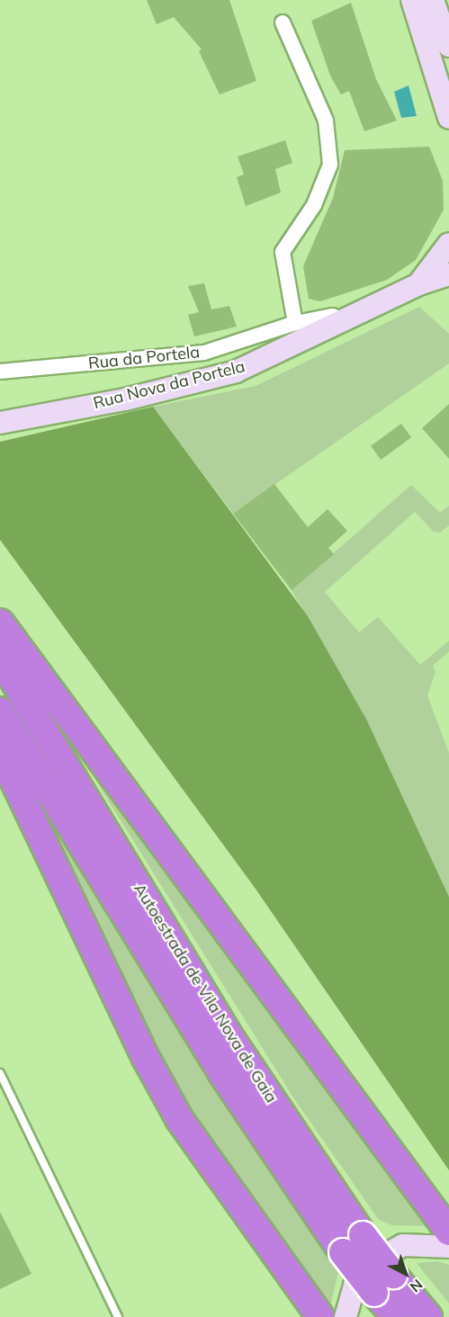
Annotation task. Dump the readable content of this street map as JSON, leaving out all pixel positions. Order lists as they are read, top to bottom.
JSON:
{
  "streets": {
    "highway": ["Autoestrada de Vila Nova de Gaia"],
    "main road": ["Rua Nova da Portela"],
    "street": ["Rua da Portela"]
  },
  "crossings": [
    ["Rua da Portela", "Rua Nova da Portela"]
  ],
  "north": "bottom right"
}
